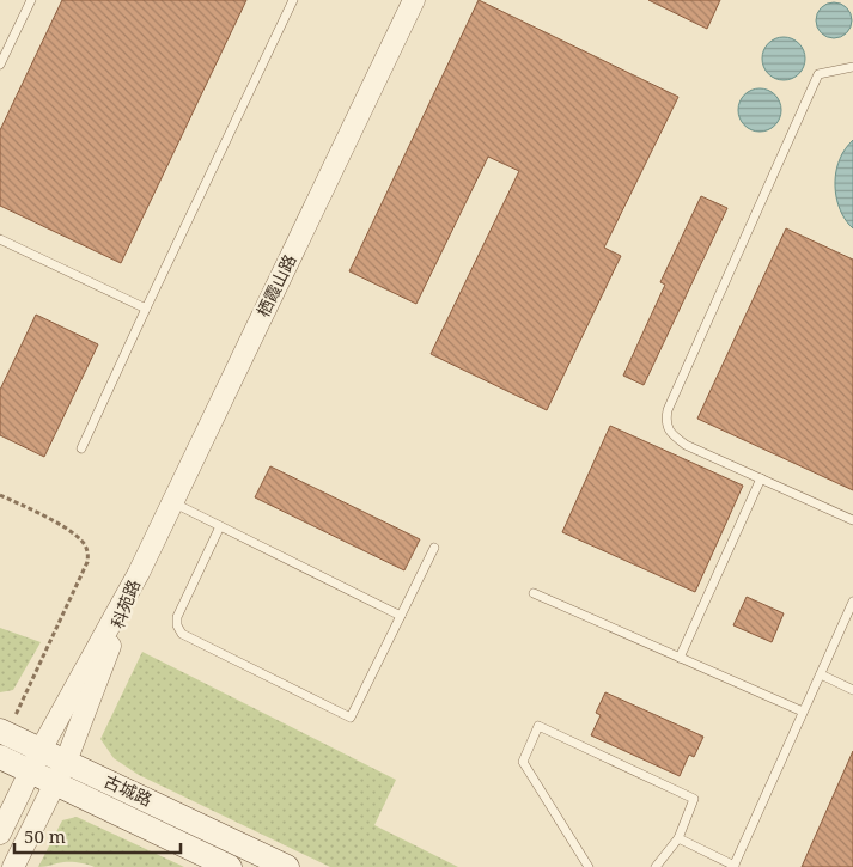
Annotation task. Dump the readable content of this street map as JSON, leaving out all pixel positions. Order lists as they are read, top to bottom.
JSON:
{
  "streets": {
    "main road": ["古城路"],
    "street": ["栖霞山路", "科苑路"]
  },
  "crossings": [
    ["栖霞山路", "科苑路"],
    ["科苑路", "古城路"]
  ],
  "scale_bar": "50 m"
}
